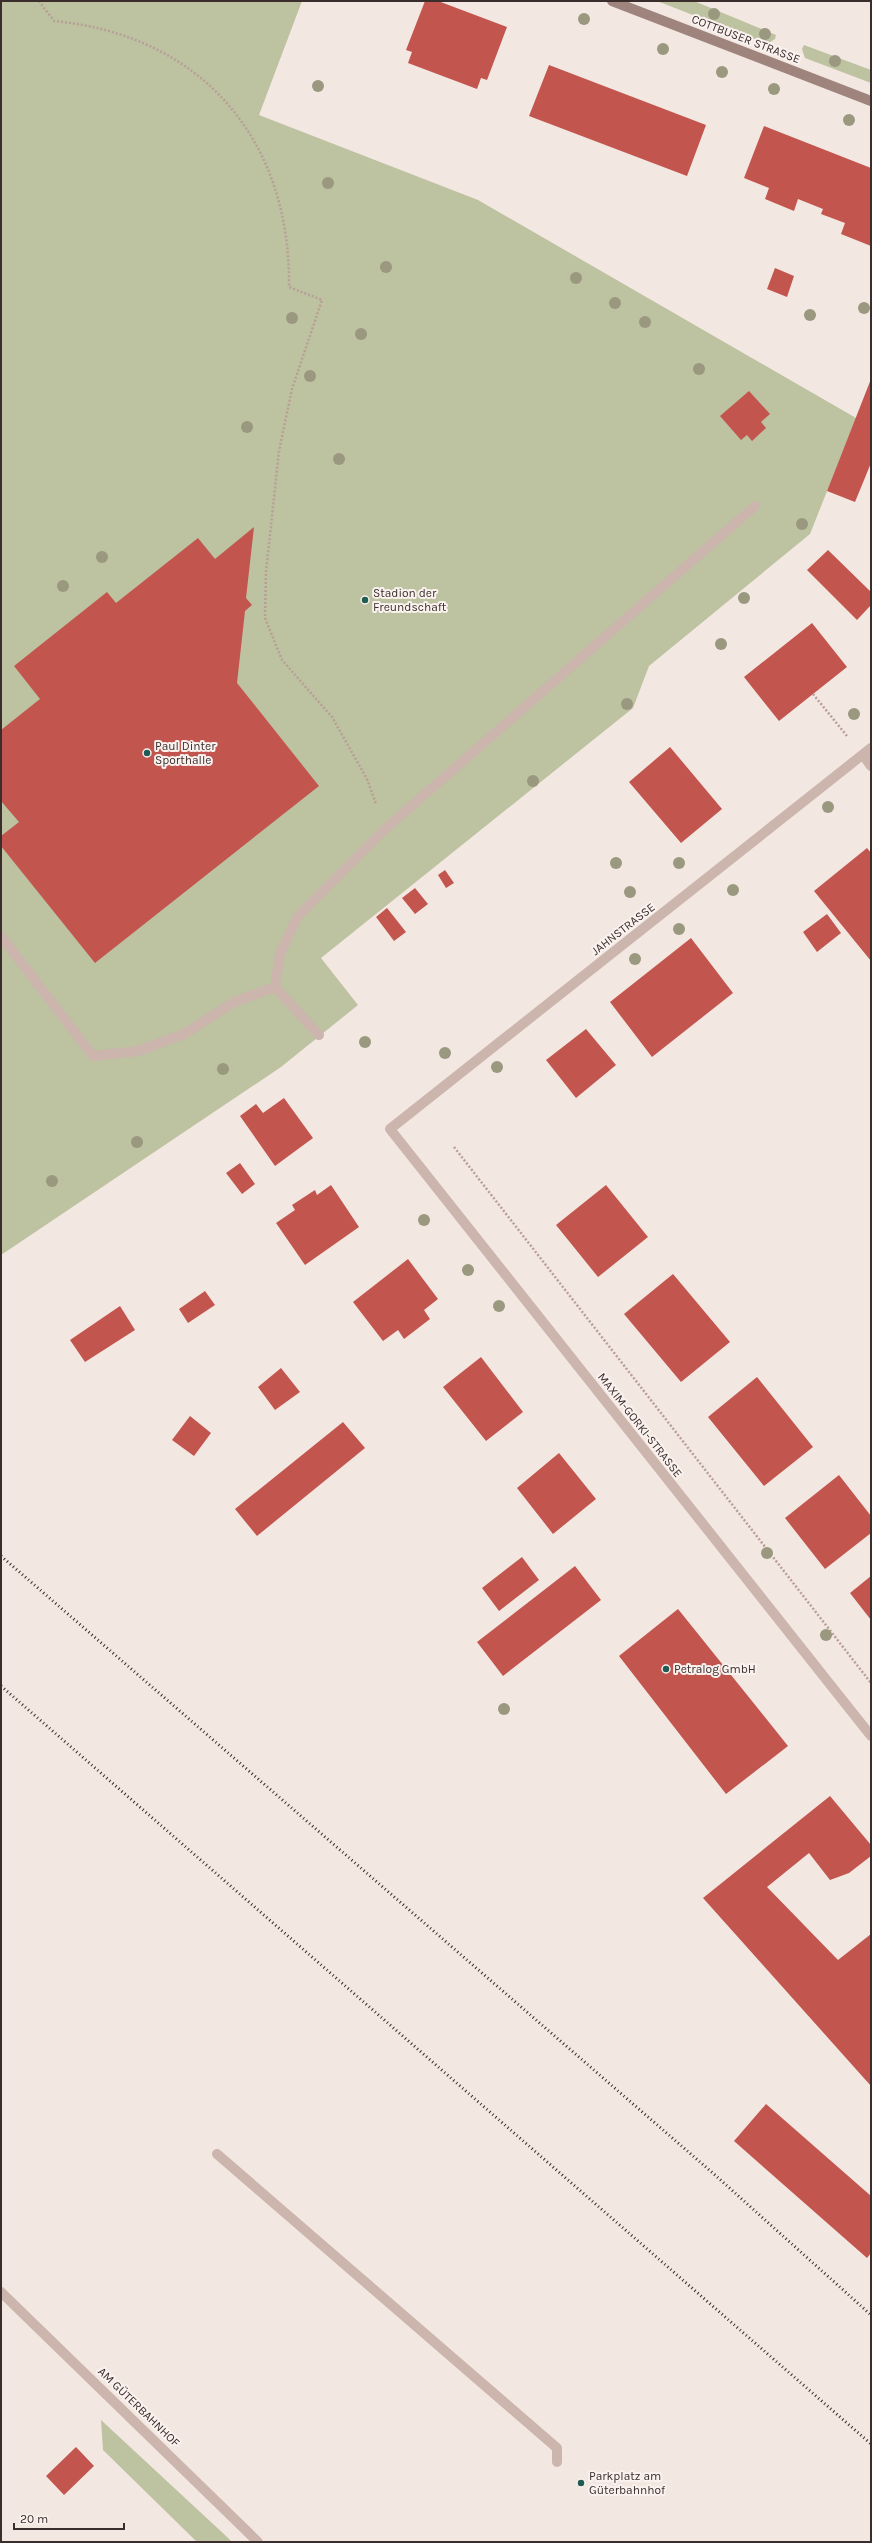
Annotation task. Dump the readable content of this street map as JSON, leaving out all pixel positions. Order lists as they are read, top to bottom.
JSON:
{
  "streets": {
    "street": [
      "COTTBUSER STRASSE",
      "JAHNSTRASSE",
      "MAXIM-GORKI-STRASSE",
      "AM GÜTERBAHNHOF"
    ]
  },
  "crossings": [
    ["JAHNSTRASSE", "MAXIM-GORKI-STRASSE"]
  ],
  "places": [
    "Stadion der Freundschaft",
    "Paul Dinter Sporthalle",
    "Petralog GmbH",
    "Parkplatz am Güterbahnhof"
  ],
  "scale_bar": "20 m"
}
